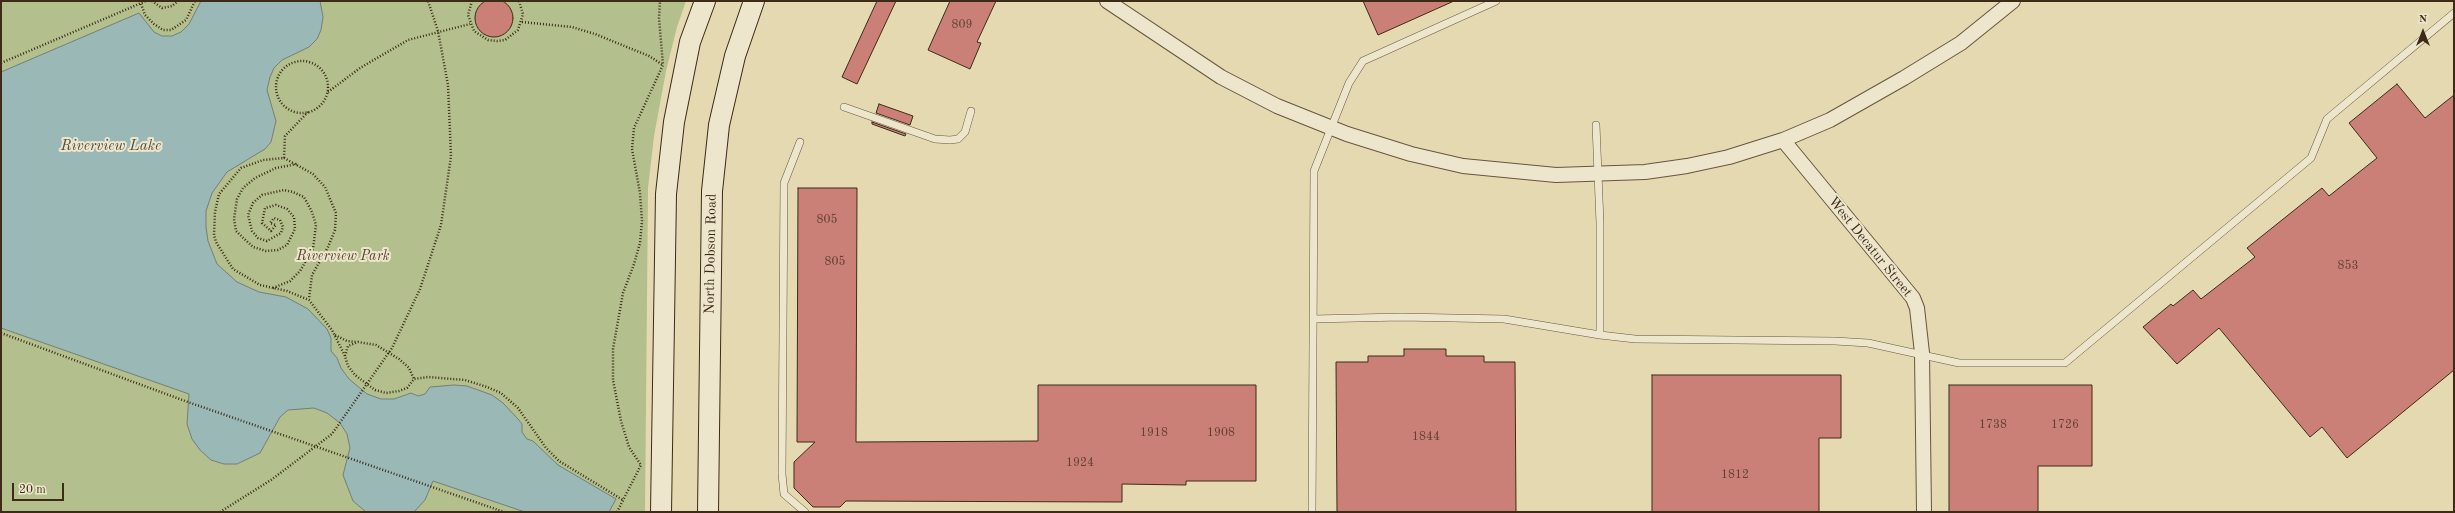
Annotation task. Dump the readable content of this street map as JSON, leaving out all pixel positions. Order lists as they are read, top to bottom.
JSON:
{
  "streets": {
    "main road": ["North Dobson Road"],
    "street": ["West Decatur Street"]
  },
  "water": ["Riverview Lake"],
  "parks": ["Riverview Park"],
  "house_numbers": [
    "809",
    "805",
    "805",
    "853",
    "1738",
    "1726",
    "1918",
    "1908",
    "1844",
    "1924",
    "1812"
  ],
  "scale_bar": "20 m",
  "north": "top"
}
